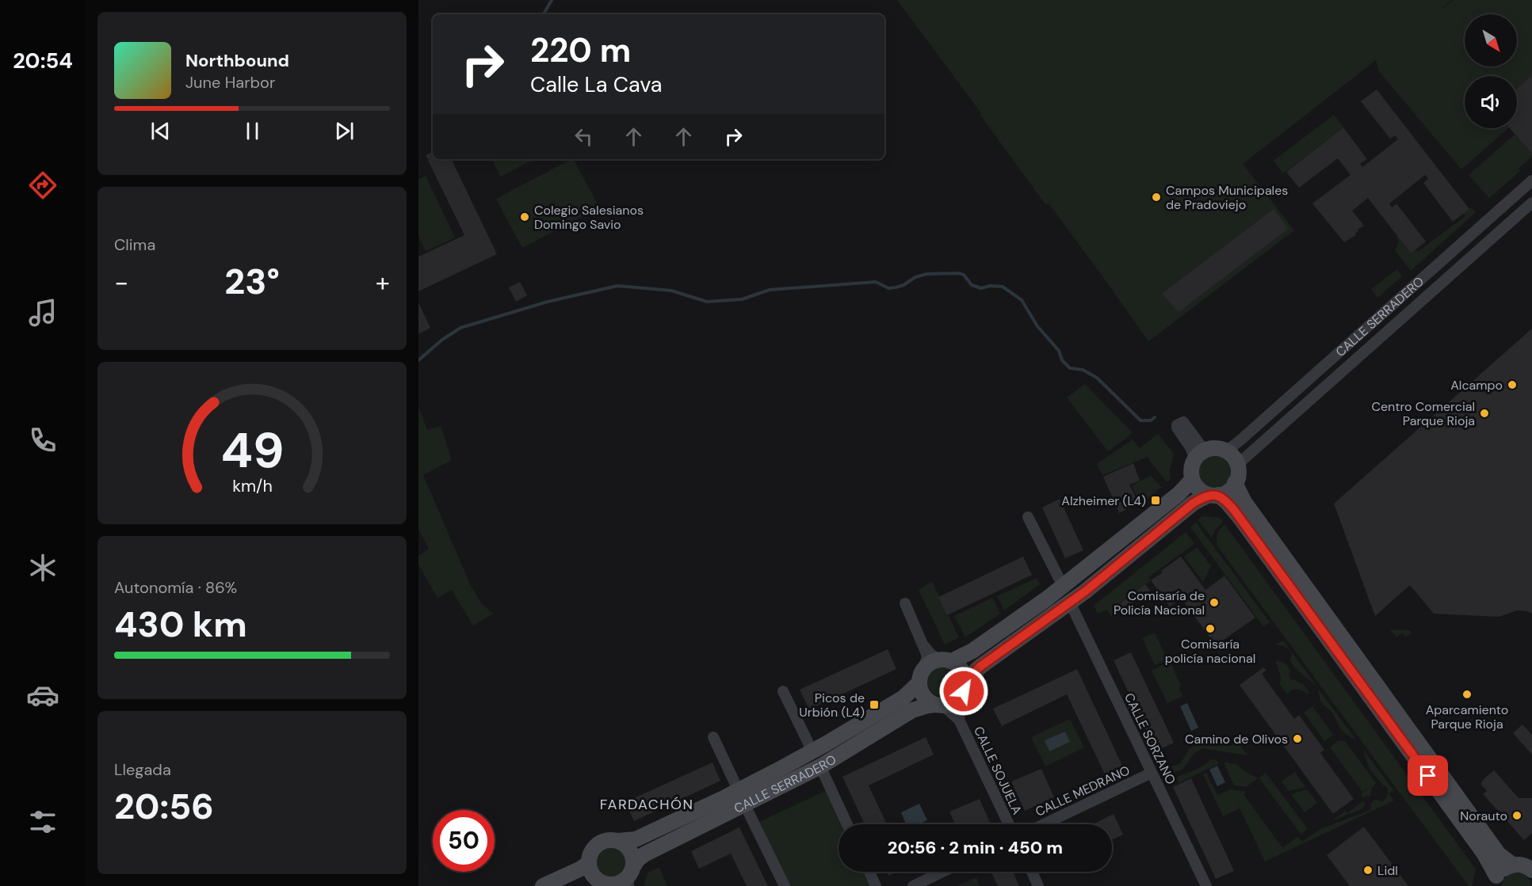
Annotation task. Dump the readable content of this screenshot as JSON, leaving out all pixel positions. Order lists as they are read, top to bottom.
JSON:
{
  "streets": {
    "main road": ["CALLE SERRADERO"],
    "street": ["CALLE SORZANO", "CALLE SOJUELA", "CALLE MEDRANO"]
  },
  "crossings": [
    ["CALLE SERRADERO", "CALLE SOJUELA"],
    ["CALLE SORZANO", "CALLE MEDRANO"]
  ],
  "districts": ["FARDACHÓN"],
  "places": {
    "other": [
      "Campos Municipales de Pradoviejo",
      "Colegio Salesianos Domingo Savio",
      "Alcampo",
      "Centro Comercial Parque Rioja",
      "Comisaría de Policía Nacional",
      "Comisaría policía nacional",
      "Aparcamiento Parque Rioja",
      "Camino de Olivos",
      "Norauto",
      "Lidl"
    ],
    "transit": ["Alzheimer (L4)", "Picos de Urbión (L4)"]
  },
  "north": "bottom right",
  "page": {
    "tabs": "20:54",
    "turn": ["220 m", "Calle La Cava"],
    "song": ["Northbound", "June Harbor"],
    "tile": [
      "Clima",
      ["Autonomía · 86%", "430 km"],
      ["Llegada", "20:56"]
    ],
    "heat": ["−", "23°", "+"],
    "limit": "50",
    "trip": "20:56 · 2 min · 450 m",
    "gauge": ["49", "km/h"]
  }
}
